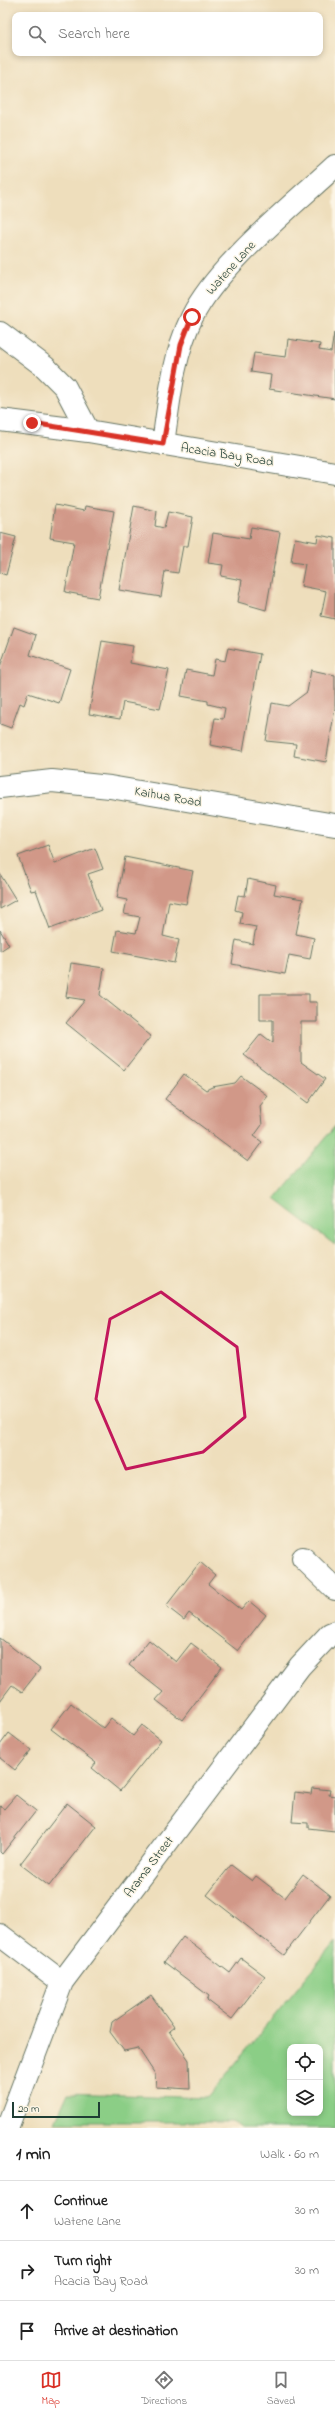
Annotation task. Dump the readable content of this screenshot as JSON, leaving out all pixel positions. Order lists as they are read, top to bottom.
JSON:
{
  "streets": {
    "street": [
      "Watene Lane",
      "Acacia Bay Road",
      "Kaihua Road",
      "Arama Street"
    ]
  },
  "crossings": [
    ["Watene Lane", "Acacia Bay Road"]
  ],
  "scale_bar": "20 m",
  "page": {
    "search": "Search here",
    "scale": "20 m",
    "heading": ["1 min", "Walk · 60 m"],
    "list": [
      ["Continue", "Watene Lane", "30 m"],
      ["Turn right", "Acacia Bay Road", "30 m"],
      "Arrive at destination"
    ],
    "nav": ["Map", "Directions", "Saved"]
  }
}
